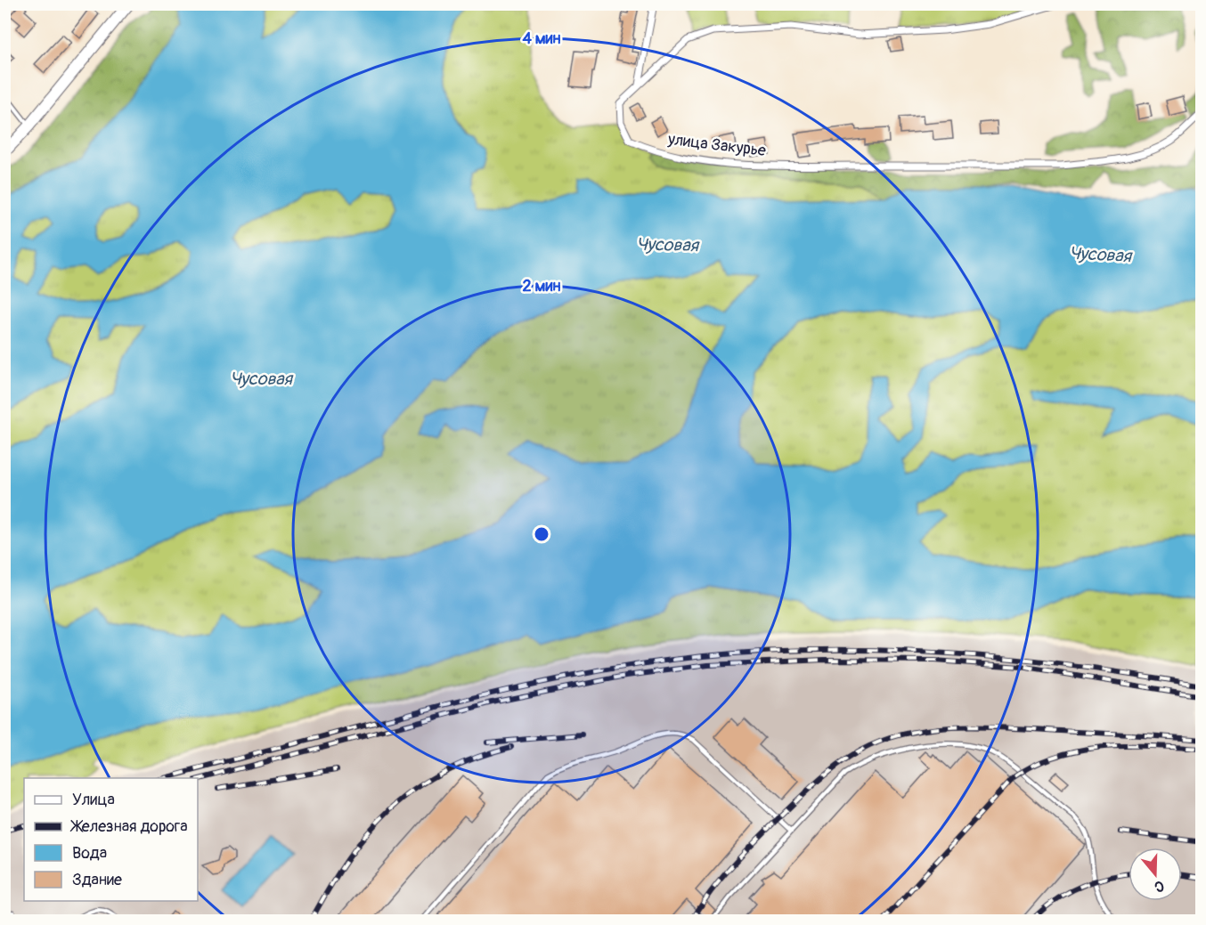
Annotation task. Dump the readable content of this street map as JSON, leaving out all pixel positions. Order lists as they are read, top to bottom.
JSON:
{
  "streets": {
    "street": ["улица Закурье"]
  },
  "water": ["Чусовая"],
  "legend": [
    "Улица",
    "Железная дорога",
    "Вода",
    "Здание"
  ],
  "north": "bottom",
  "rings": ["4 мин", "2 мин"]
}
